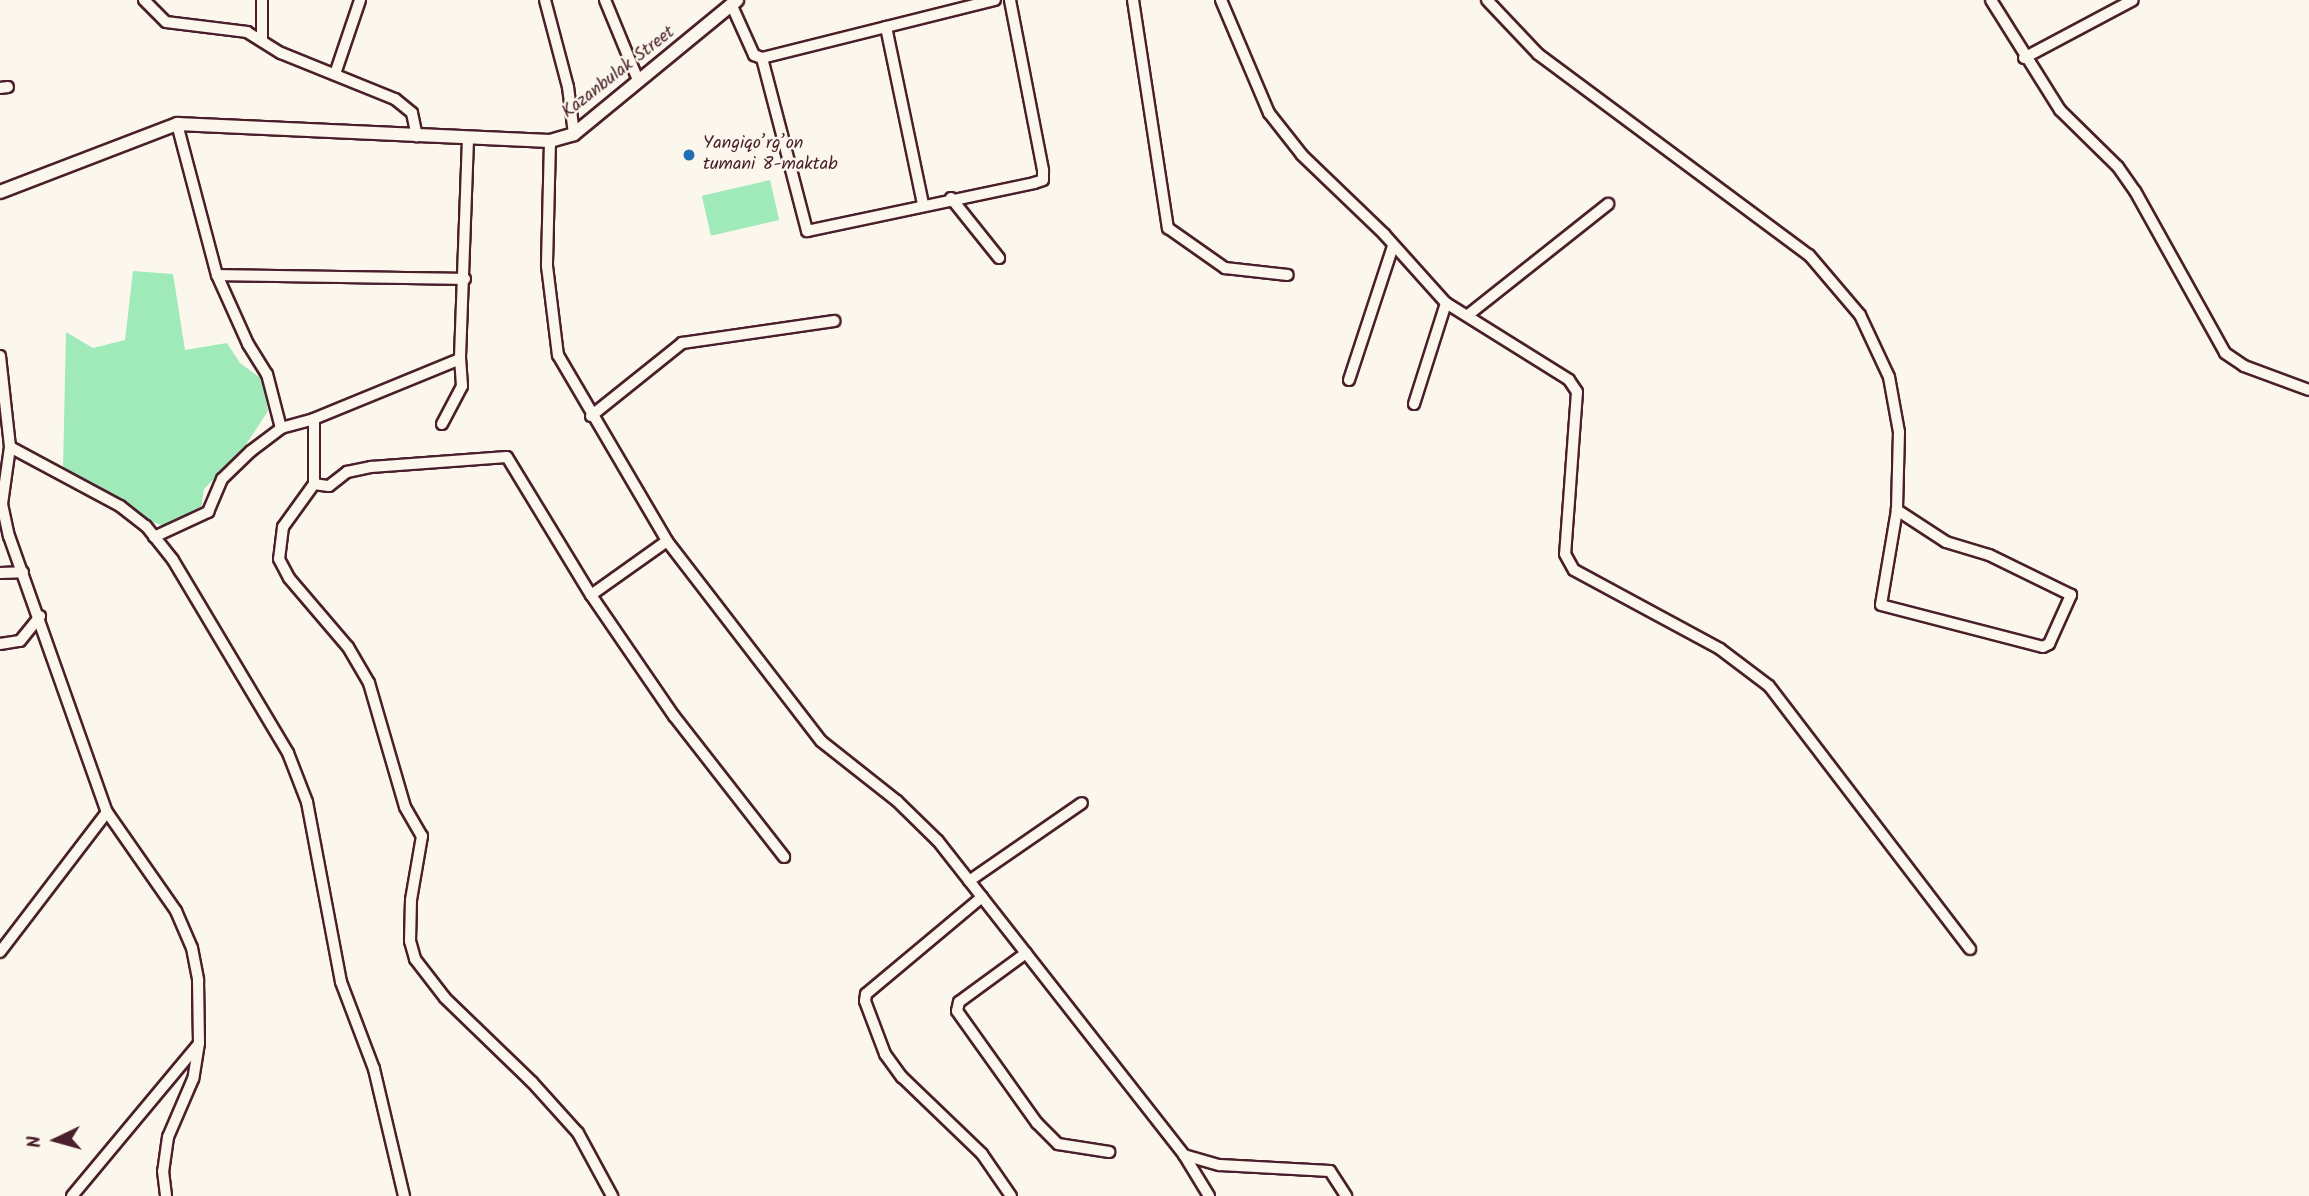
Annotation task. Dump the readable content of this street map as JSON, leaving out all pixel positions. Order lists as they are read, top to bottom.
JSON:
{
  "streets": {
    "main road": ["Kazanbulak Street"]
  },
  "places": ["Yangiqo’rg’on tumani 8-maktab"],
  "north": "left"
}
